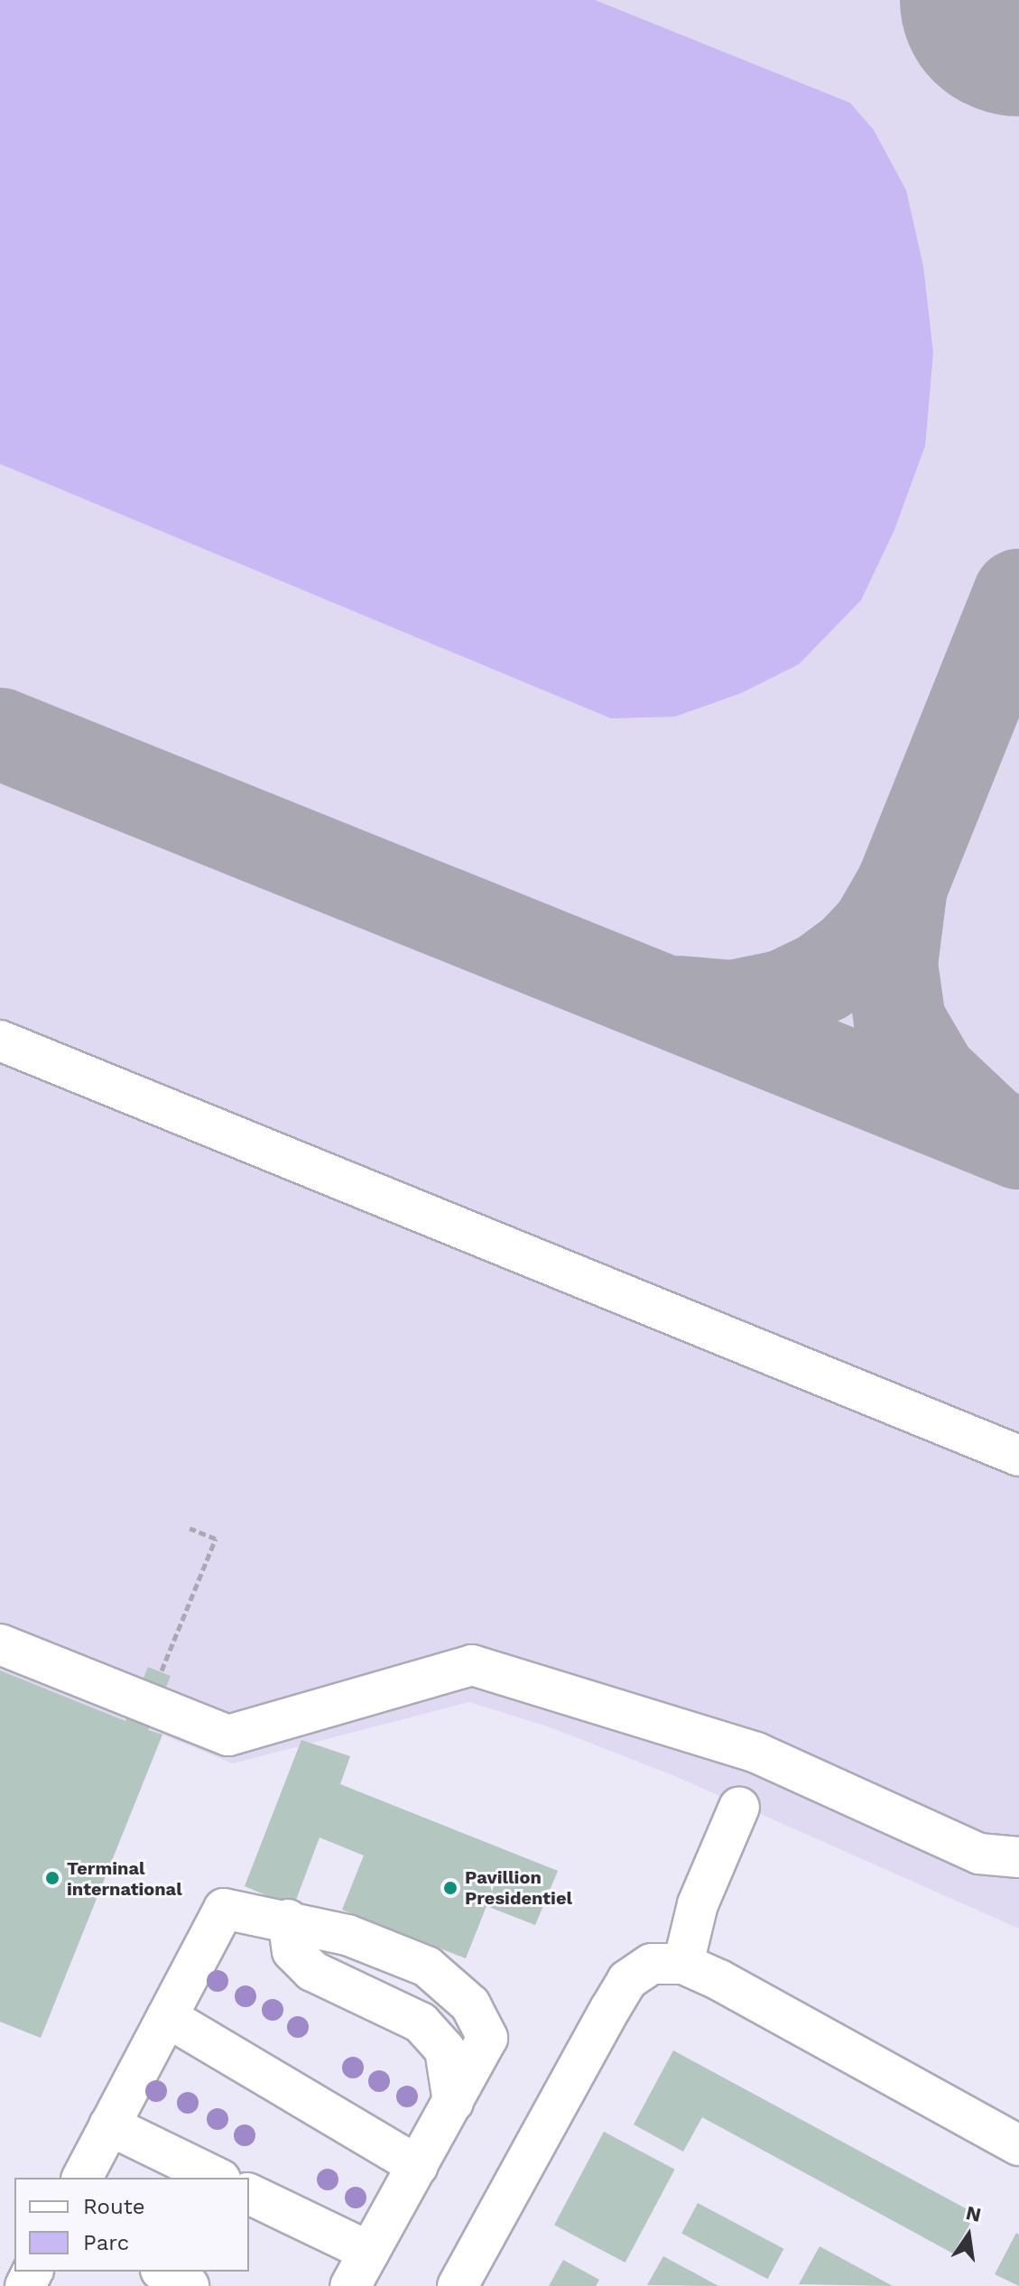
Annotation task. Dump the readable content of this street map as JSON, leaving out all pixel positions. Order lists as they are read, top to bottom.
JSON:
{
  "places": ["Terminal international", "Pavillion Presidentiel"],
  "legend": ["Route", "Parc"],
  "north": "top"
}
